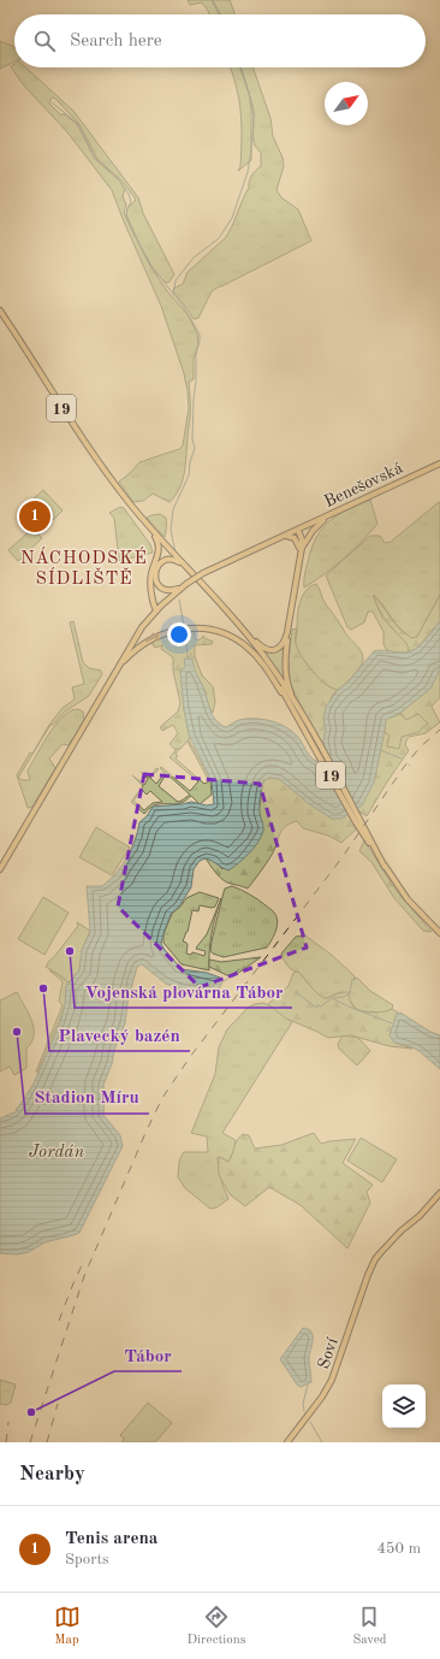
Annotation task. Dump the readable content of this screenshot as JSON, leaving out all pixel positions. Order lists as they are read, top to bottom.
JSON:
{
  "streets": {
    "main road": ["19", "Benešovská", "Soví"]
  },
  "districts": ["NÁCHODSKÉ SÍDLIŠTĚ"],
  "water": ["Jordán"],
  "places": [
    "Vojenská plovárna Tábor",
    "Plavecký bazén",
    "Stadion Míru",
    "Tábor"
  ],
  "north": "top right",
  "page": {
    "search": "Search here",
    "pins": "1",
    "heading": "Nearby",
    "list": [
      {
        "mark": "1",
        "name": "Tenis arena",
        "note": "Sports",
        "value": "450 m"
      }
    ],
    "nav": ["Map", "Directions", "Saved"]
  }
}
